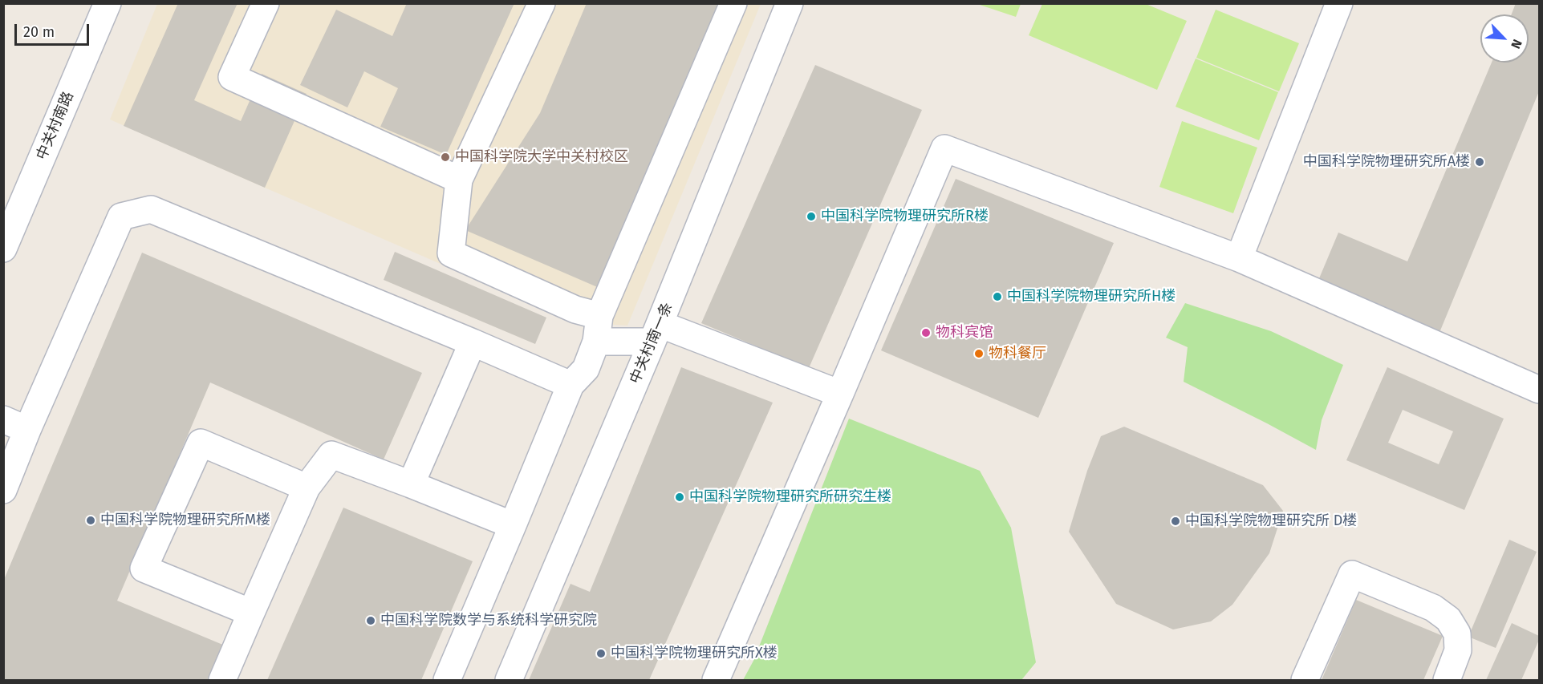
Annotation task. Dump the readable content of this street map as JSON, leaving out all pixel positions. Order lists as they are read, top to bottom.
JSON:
{
  "streets": {
    "street": ["中关村南路", "中关村南一条"]
  },
  "places": [
    "中国科学院大学中关村校区",
    "中国科学院物理研究所A楼",
    "中国科学院物理研究所R楼",
    "中国科学院物理研究所H楼",
    "物科宾馆",
    "物科餐厅",
    "中国科学院物理研究所研究生楼",
    "中国科学院物理研究所M楼",
    "中国科学院物理研究所 D楼",
    "中国科学院数学与系统科学研究院",
    "中国科学院物理研究所X楼"
  ],
  "scale_bar": "20 m",
  "north": "bottom right"
}
